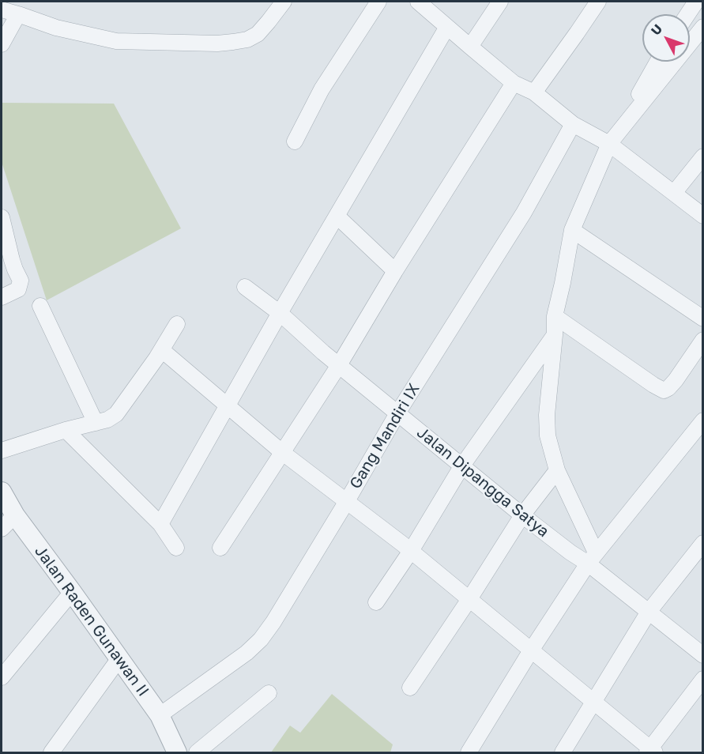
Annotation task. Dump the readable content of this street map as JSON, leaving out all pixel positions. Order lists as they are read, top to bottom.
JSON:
{
  "streets": {
    "street": ["Gang Mandiri IX", "Jalan Dipangga Satya", "Jalan Raden Gunawan II"]
  },
  "crossings": [
    ["Gang Mandiri IX", "Jalan Dipangga Satya"],
    ["Gang Mandiri IX", "Jalan Raden Gunawan II"]
  ],
  "north": "top left"
}
